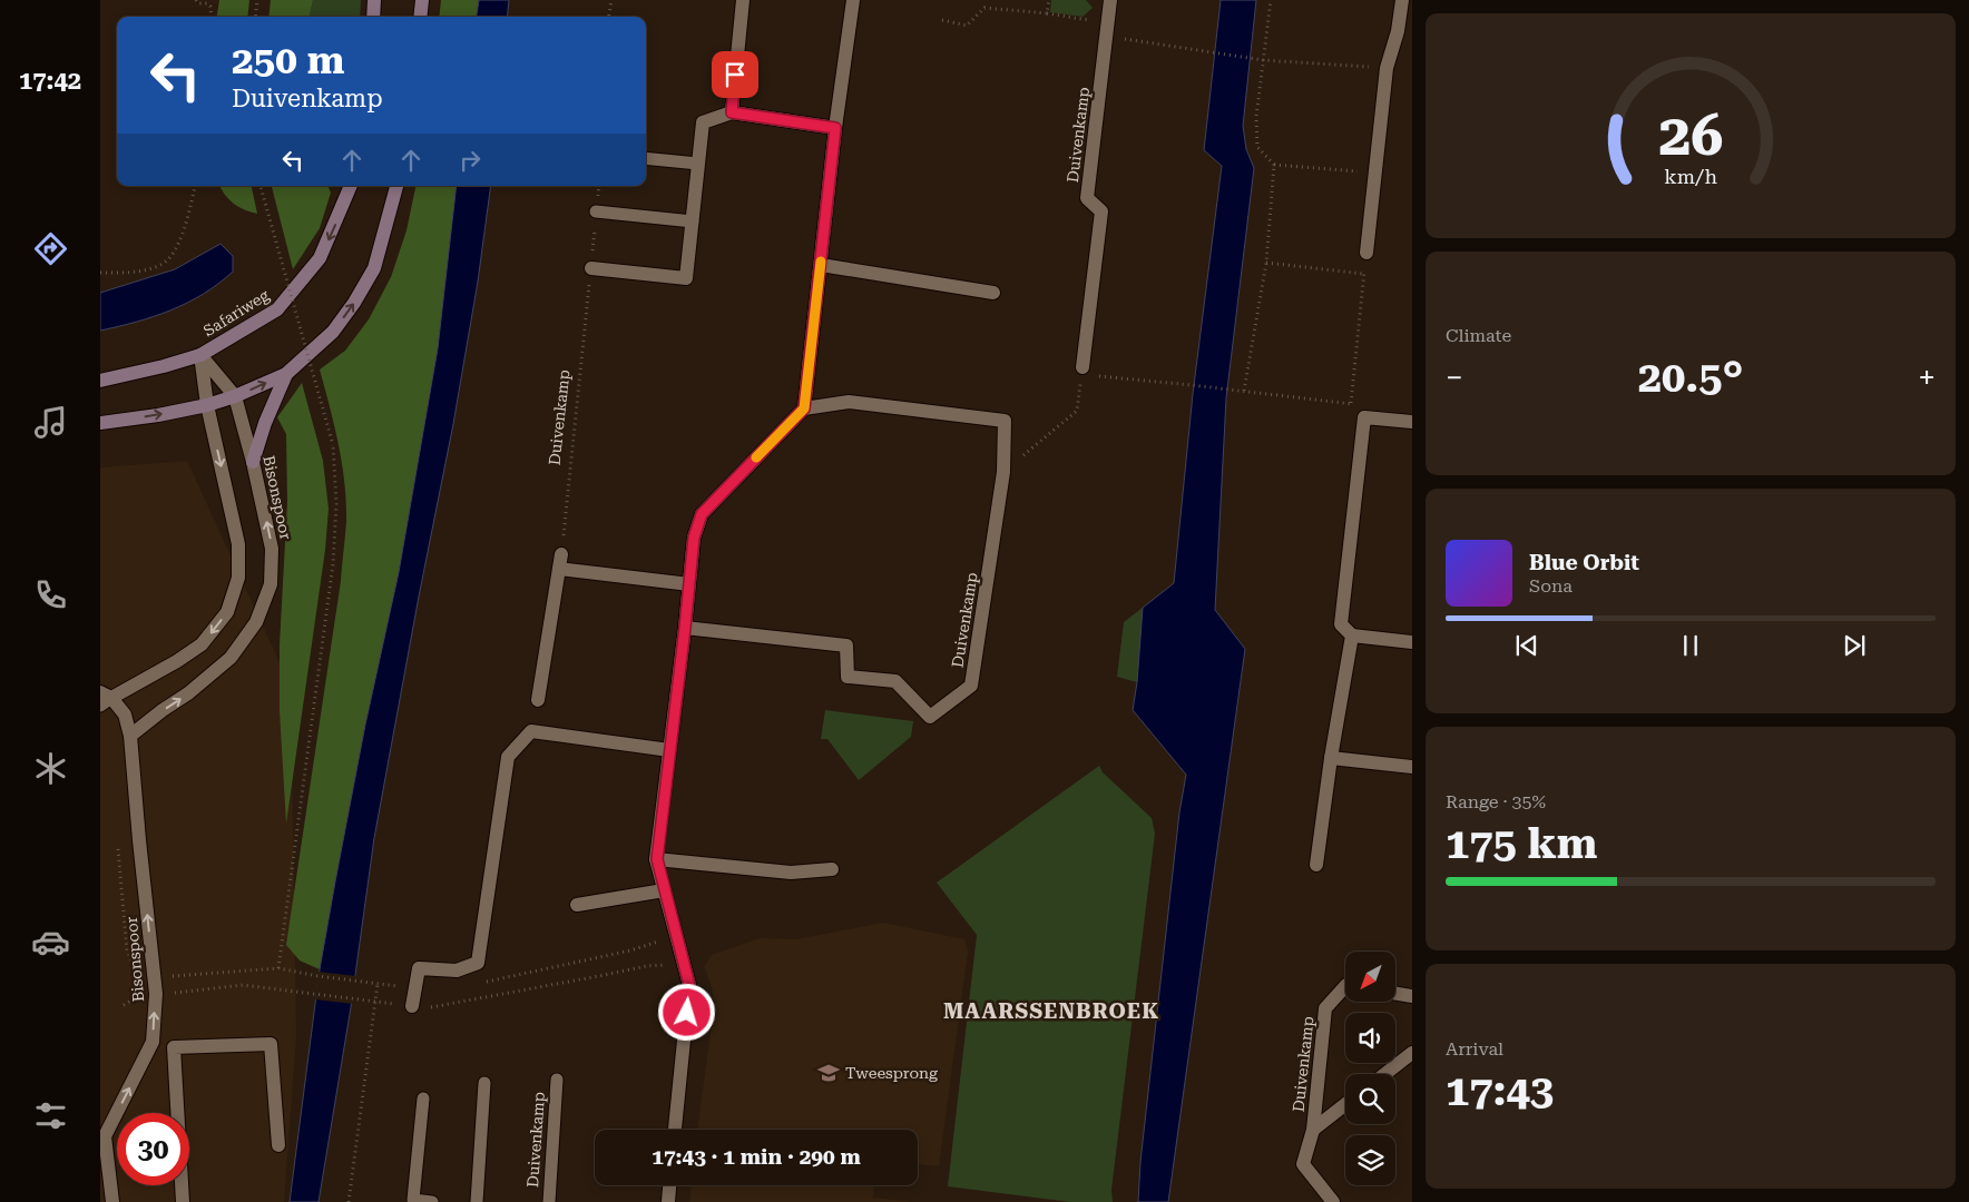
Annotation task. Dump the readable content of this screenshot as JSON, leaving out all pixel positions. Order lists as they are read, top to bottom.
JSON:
{
  "streets": {
    "street": ["Duivenkamp", "Safariweg", "Bisonspoor"]
  },
  "crossings": [
    ["Safariweg", "Bisonspoor"]
  ],
  "districts": ["MAARSSENBROEK"],
  "places": {
    "school or university": ["Tweesprong"]
  },
  "north": "bottom left",
  "page": {
    "tabs": "17:42",
    "turn": ["250 m", "Duivenkamp"],
    "tile": [
      "Climate",
      ["Range · 35%", "175 km"],
      ["Arrival", "17:43"]
    ],
    "heat": ["−", "20.5°", "+"],
    "song": ["Blue Orbit", "Sona"],
    "limit": "30",
    "trip": "17:43 · 1 min · 290 m",
    "gauge": ["26", "km/h"]
  }
}
